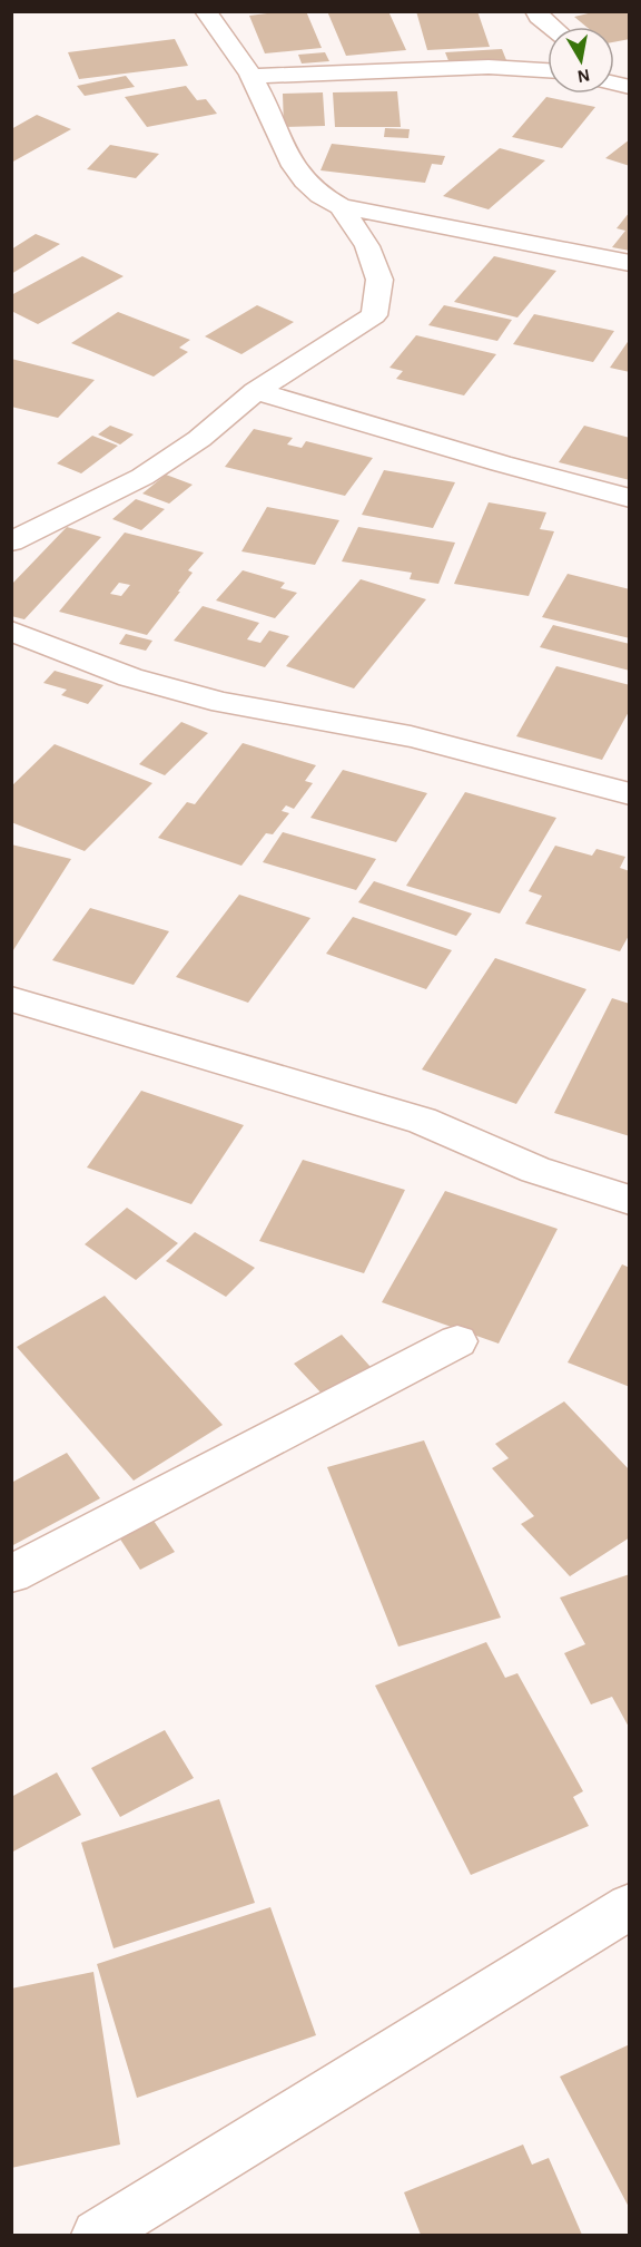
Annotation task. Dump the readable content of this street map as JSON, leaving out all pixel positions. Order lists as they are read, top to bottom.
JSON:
{
  "north": "bottom"
}
